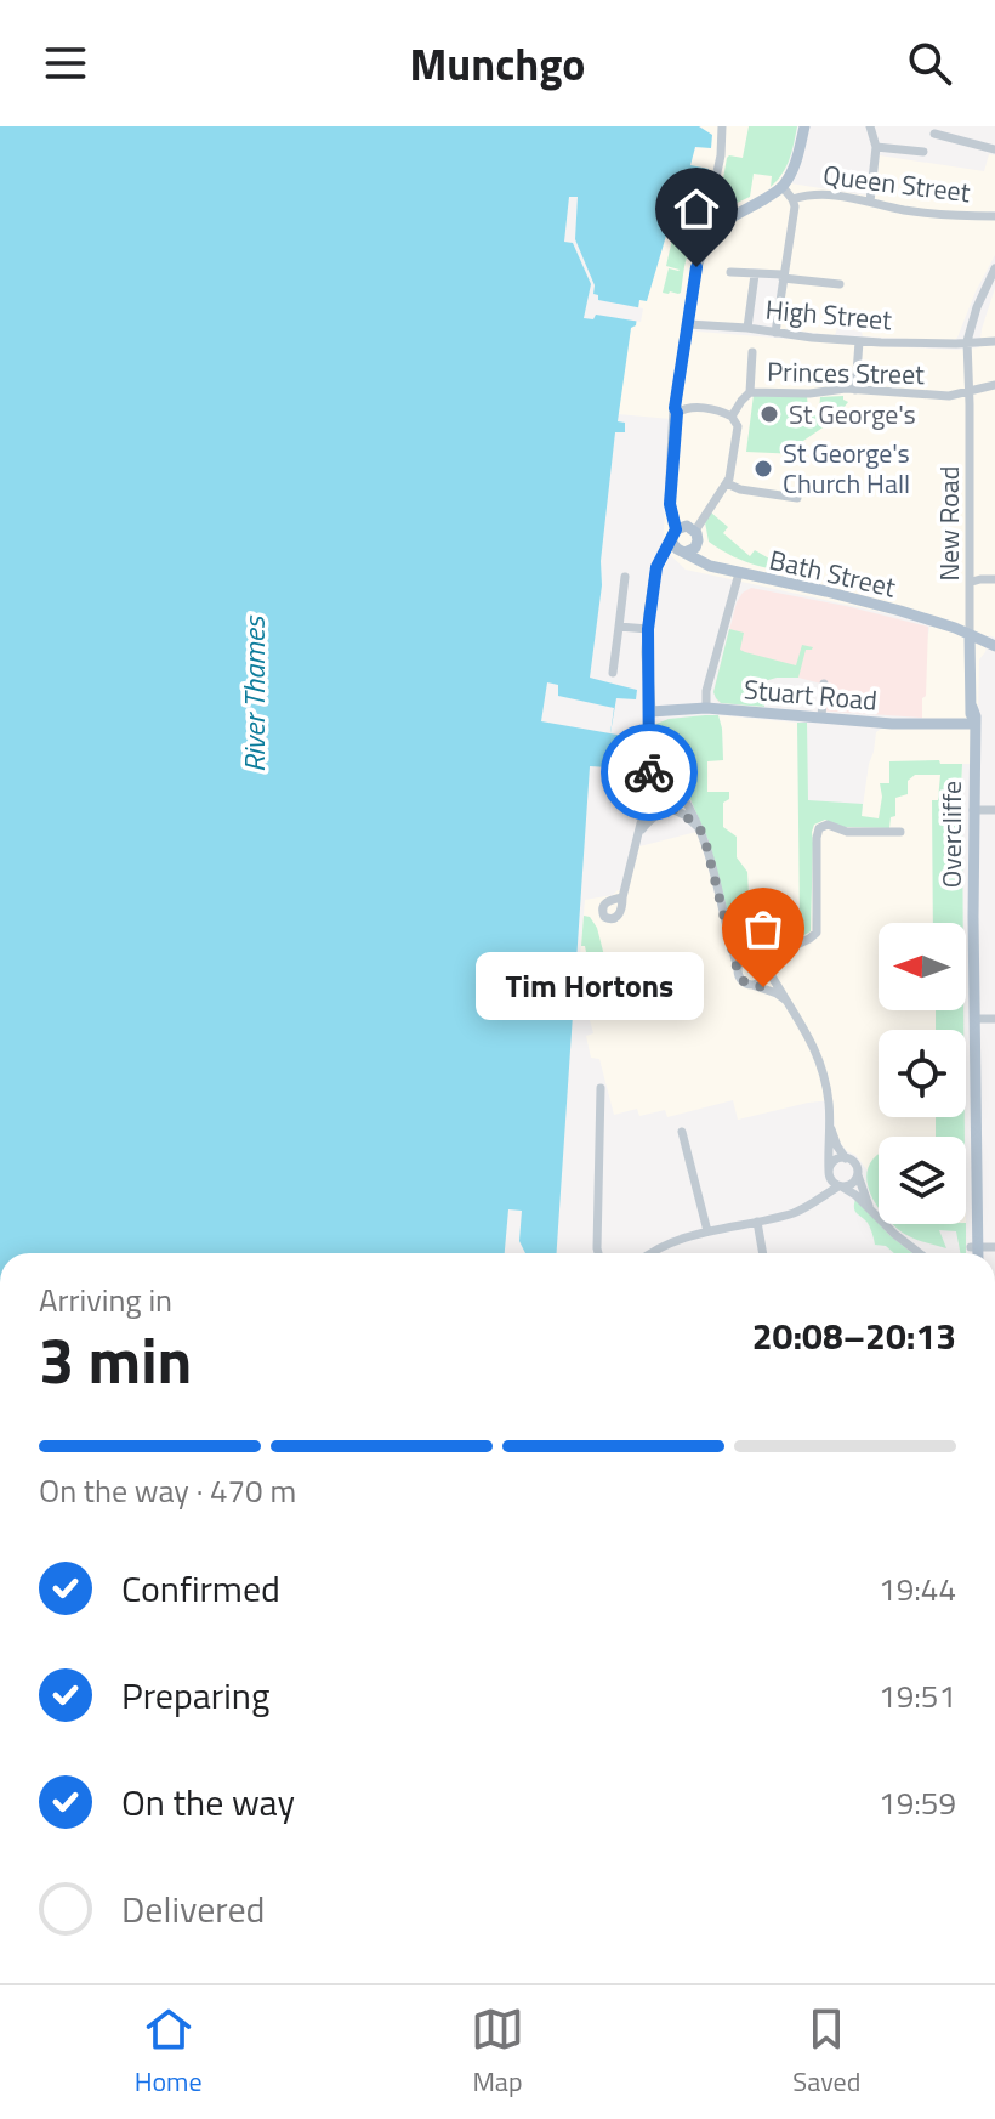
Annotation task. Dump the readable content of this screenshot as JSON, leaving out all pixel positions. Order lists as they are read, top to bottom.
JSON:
{
  "streets": {
    "main road": [
      "New Road",
      "Bath Street",
      "Stuart Road",
      "Overcliffe"
    ],
    "street": ["Queen Street", "High Street", "Princes Street"]
  },
  "crossings": [
    ["High Street", "New Road"],
    ["Princes Street", "New Road"],
    ["New Road", "Bath Street"],
    ["New Road", "Stuart Road"],
    ["New Road", "Overcliffe"],
    ["Stuart Road", "Overcliffe"]
  ],
  "water": ["River Thames"],
  "places": ["St George's", "St George's Church Hall", "Tim Hortons"],
  "north": "left",
  "page": {
    "header": "Munchgo",
    "bubble": "Tim Hortons",
    "heading": ["3 min", "Arriving in", "20:08–20:13"],
    "bar": "On the way · 470 m",
    "list": [
      ["Confirmed", "19:44"],
      ["Preparing", "19:51"],
      ["On the way", "19:59"],
      "Delivered"
    ],
    "tabs": ["Home", "Map", "Saved"]
  }
}
